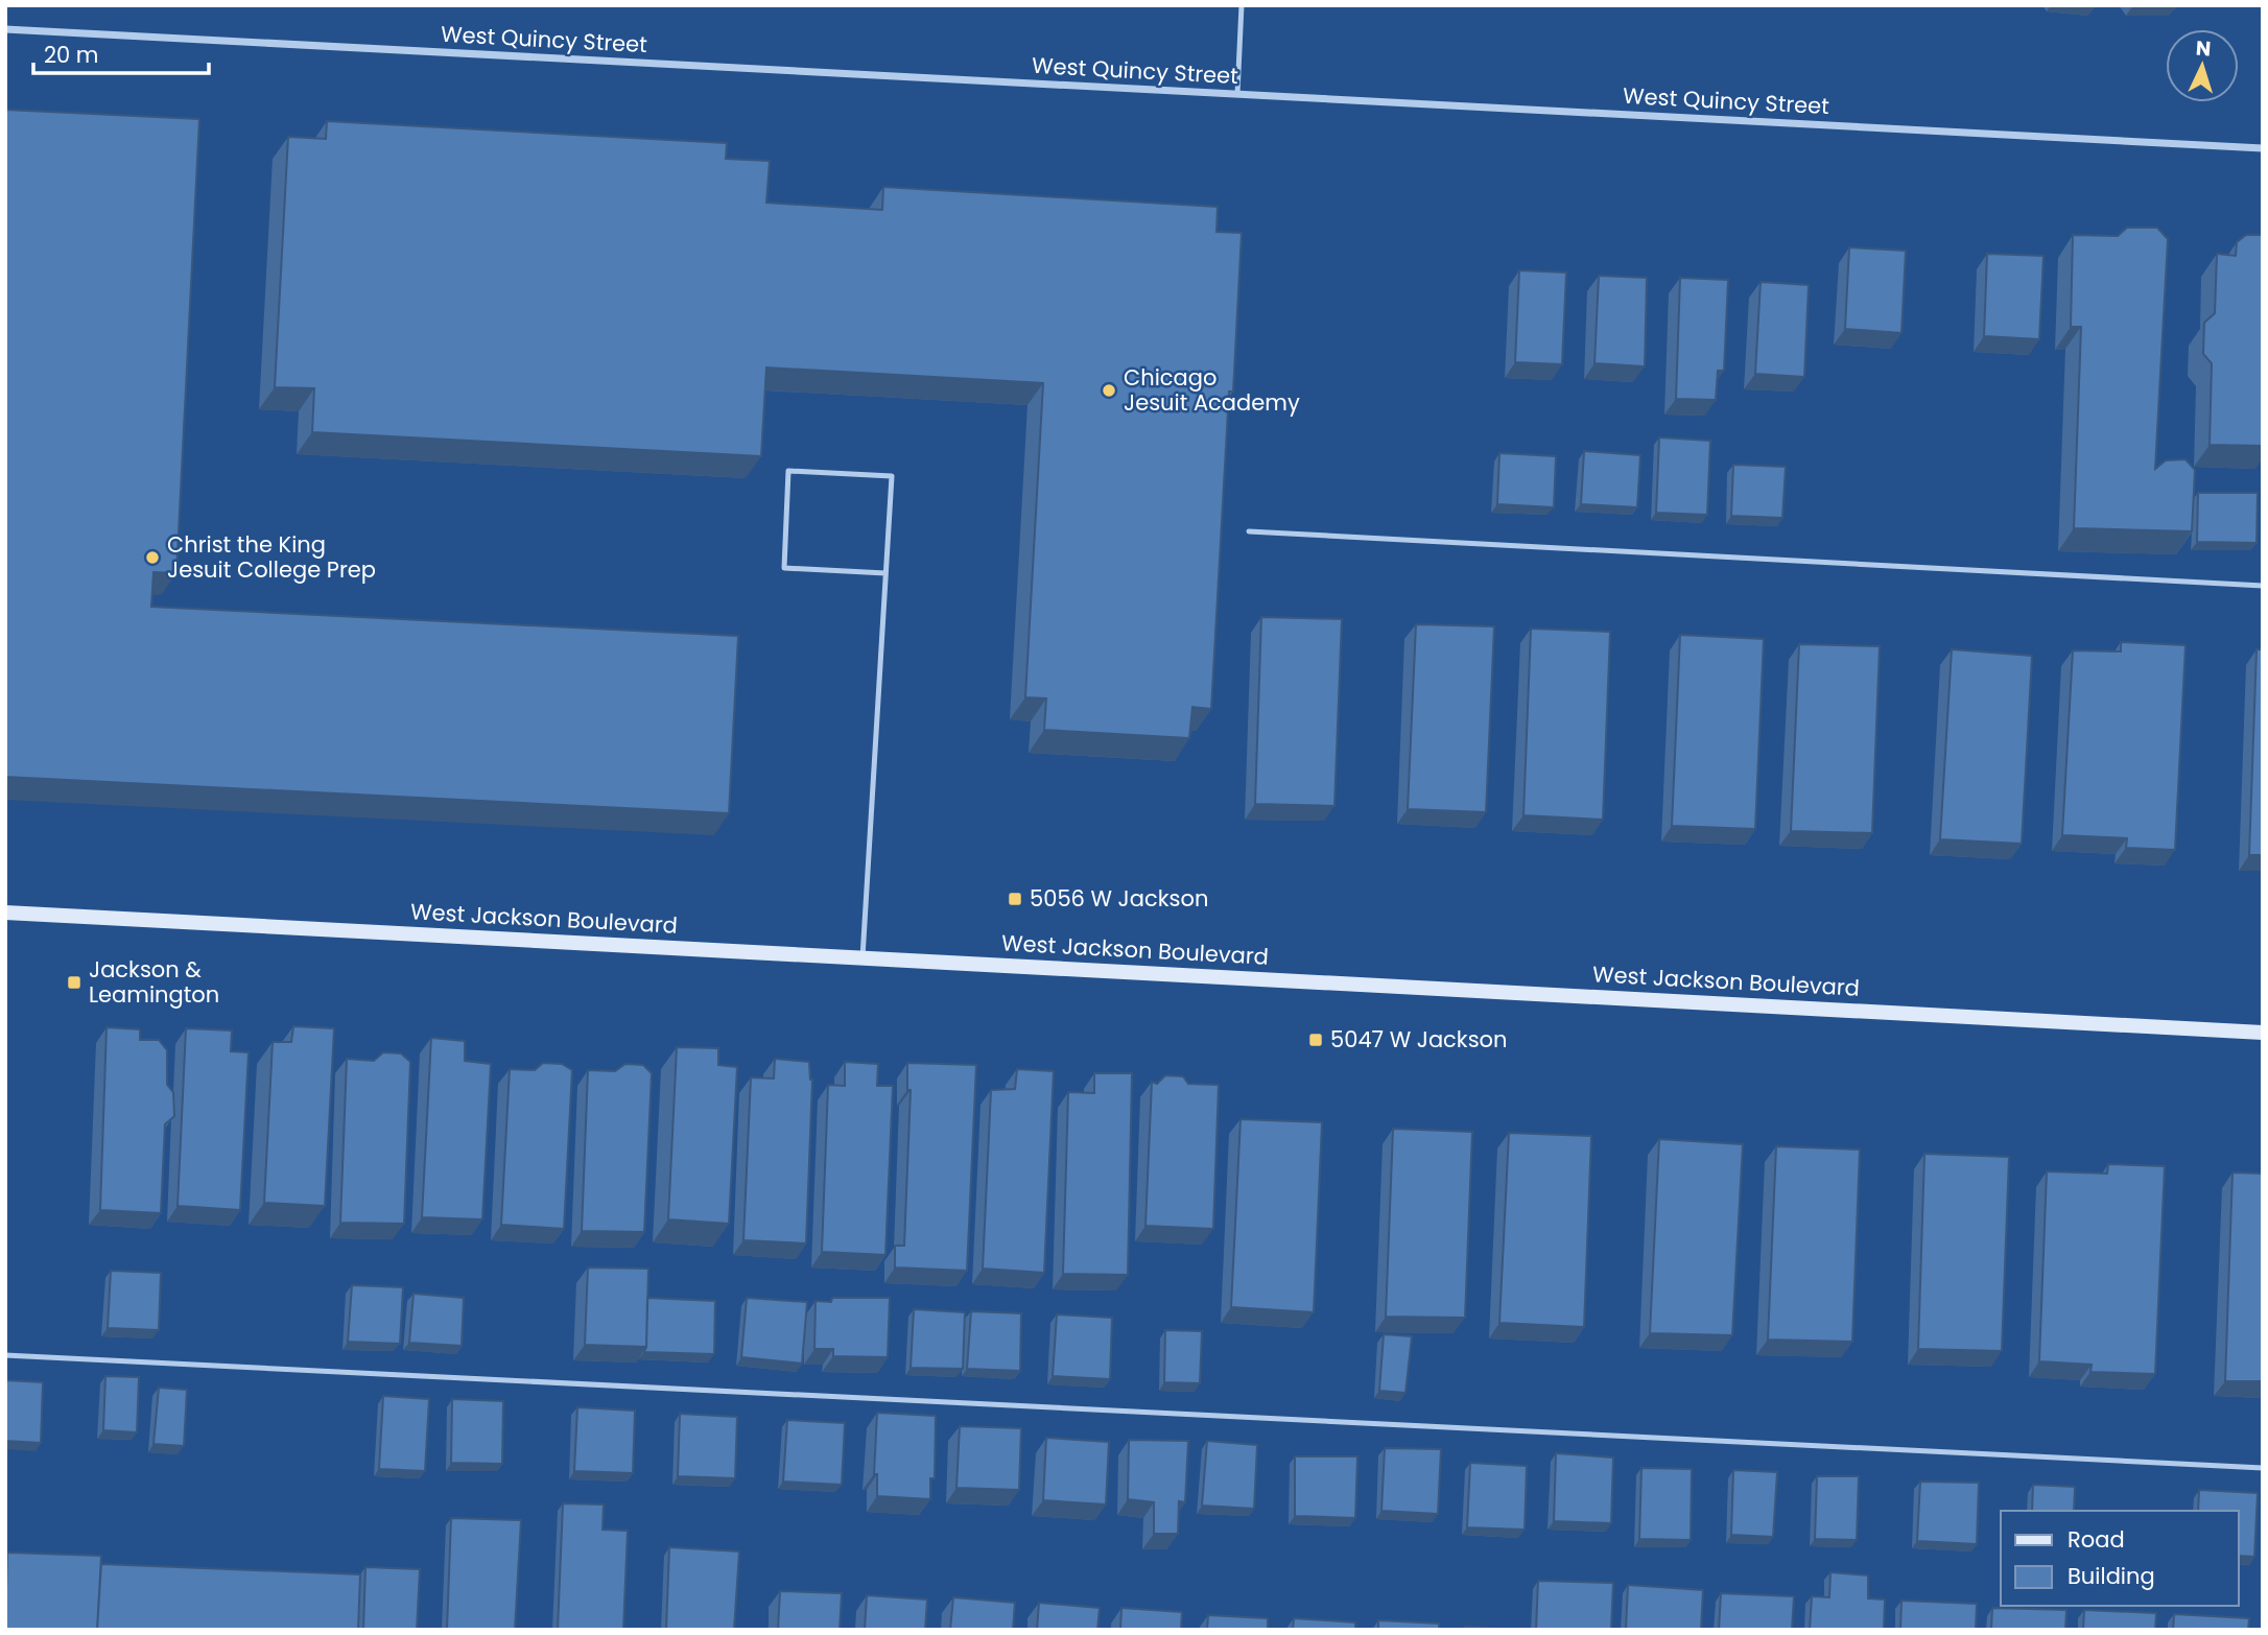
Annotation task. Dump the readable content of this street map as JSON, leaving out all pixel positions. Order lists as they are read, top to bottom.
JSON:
{
  "streets": {
    "street": ["West Quincy Street", "West Jackson Boulevard"]
  },
  "places": {
    "other": ["Chicago Jesuit Academy", "Christ the King Jesuit College Prep"],
    "transit": ["5056 W Jackson", "Jackson & Leamington", "5047 W Jackson"]
  },
  "legend": ["Road", "Building"],
  "scale_bar": "20 m",
  "north": "top"
}
